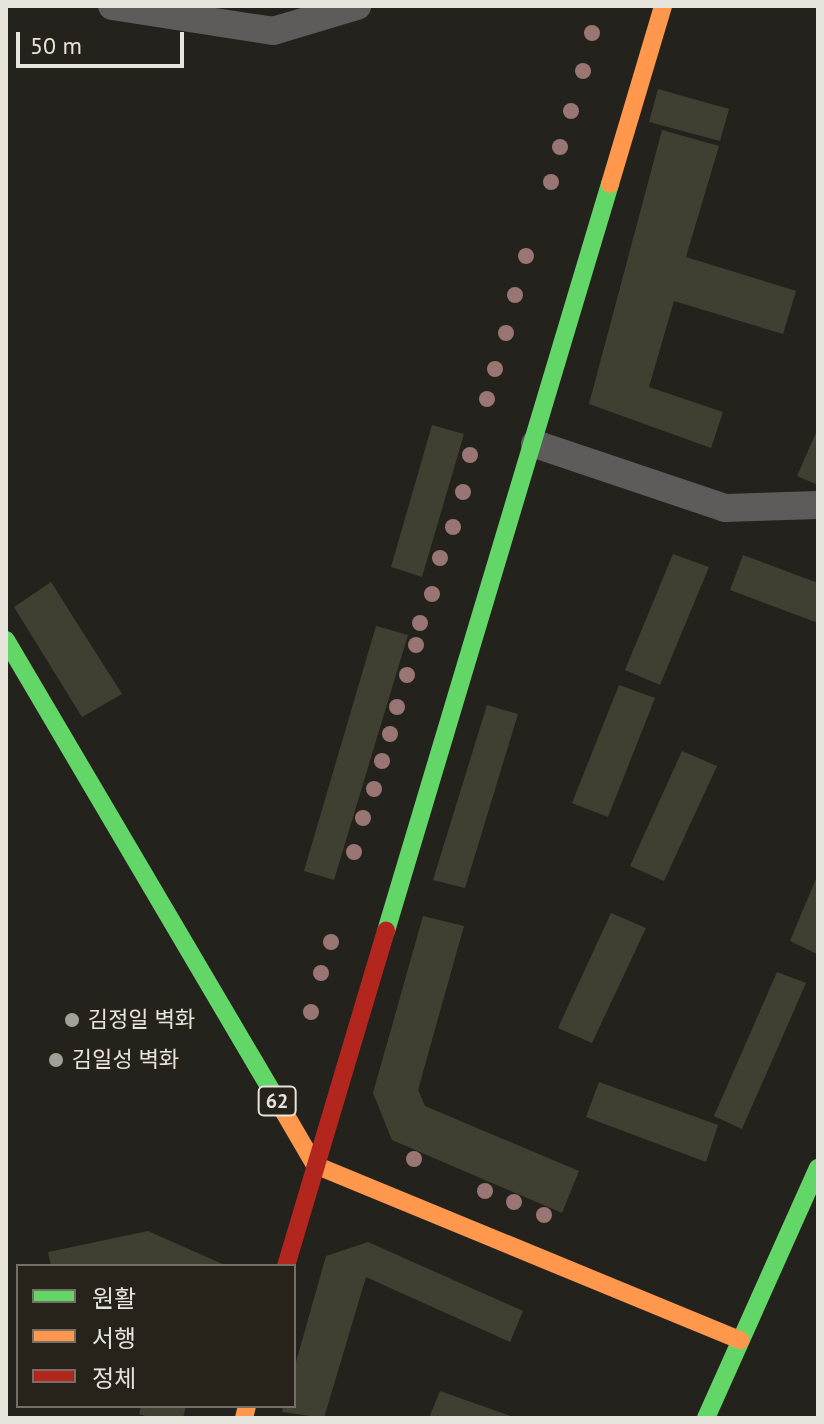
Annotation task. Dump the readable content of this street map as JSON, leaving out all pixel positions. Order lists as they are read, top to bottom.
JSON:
{
  "streets": {
    "main road": ["62"]
  },
  "places": ["김정일 벽화", "김일성 벽화"],
  "legend": ["원활", "서행", "정체"],
  "scale_bar": "50 m"
}
